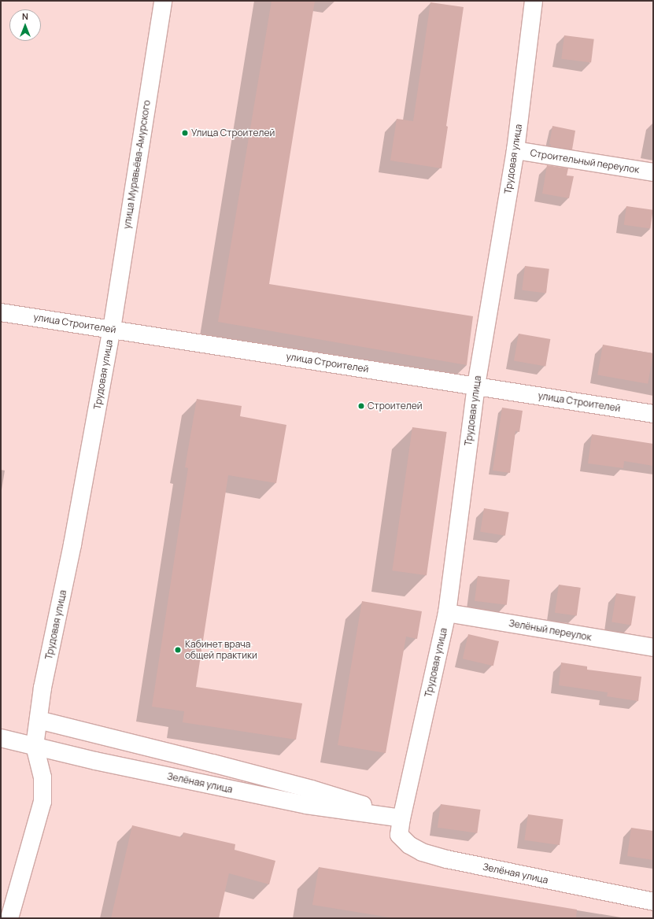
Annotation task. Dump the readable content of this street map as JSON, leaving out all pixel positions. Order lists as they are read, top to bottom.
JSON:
{
  "streets": {
    "street": [
      "Трудовая улица",
      "Строительный переулок",
      "улица Муравьёва-Амурского",
      "улица Строителей",
      "Зелёный переулок",
      "Зелёная улица"
    ]
  },
  "crossings": [
    ["Трудовая улица", "Строительный переулок"],
    ["Трудовая улица", "улица Муравьёва-Амурского"],
    ["Трудовая улица", "улица Строителей"],
    ["Трудовая улица", "Зелёный переулок"],
    ["Трудовая улица", "Зелёная улица"],
    ["улица Муравьёва-Амурского", "улица Строителей"]
  ],
  "places": ["Улица Строителей", "Строителей", "Кабинет врача общей практики"],
  "north": "top"
}
